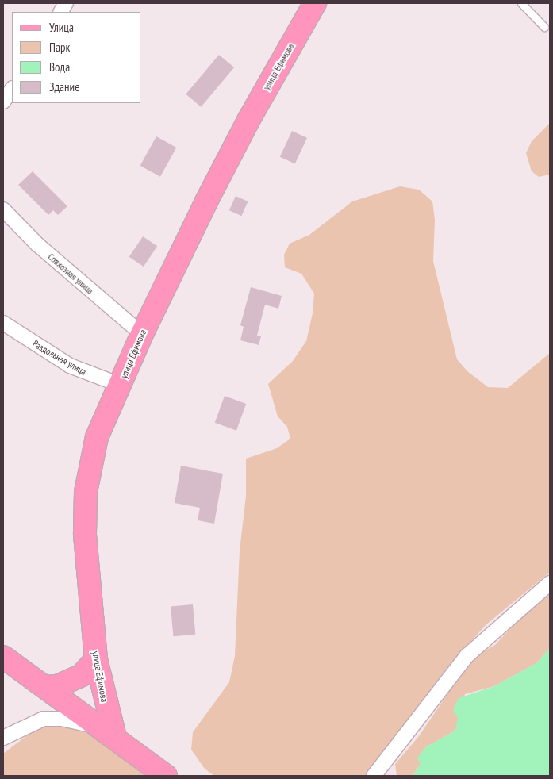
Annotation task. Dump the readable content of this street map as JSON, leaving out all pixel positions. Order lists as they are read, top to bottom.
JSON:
{
  "streets": {
    "main road": ["улица Ефимова"],
    "street": ["Совхозная улица", "Раздольная улица"]
  },
  "crossings": [
    ["улица Ефимова", "Совхозная улица"],
    ["улица Ефимова", "Раздольная улица"]
  ],
  "legend": [
    "Улица",
    "Парк",
    "Вода",
    "Здание"
  ]
}
